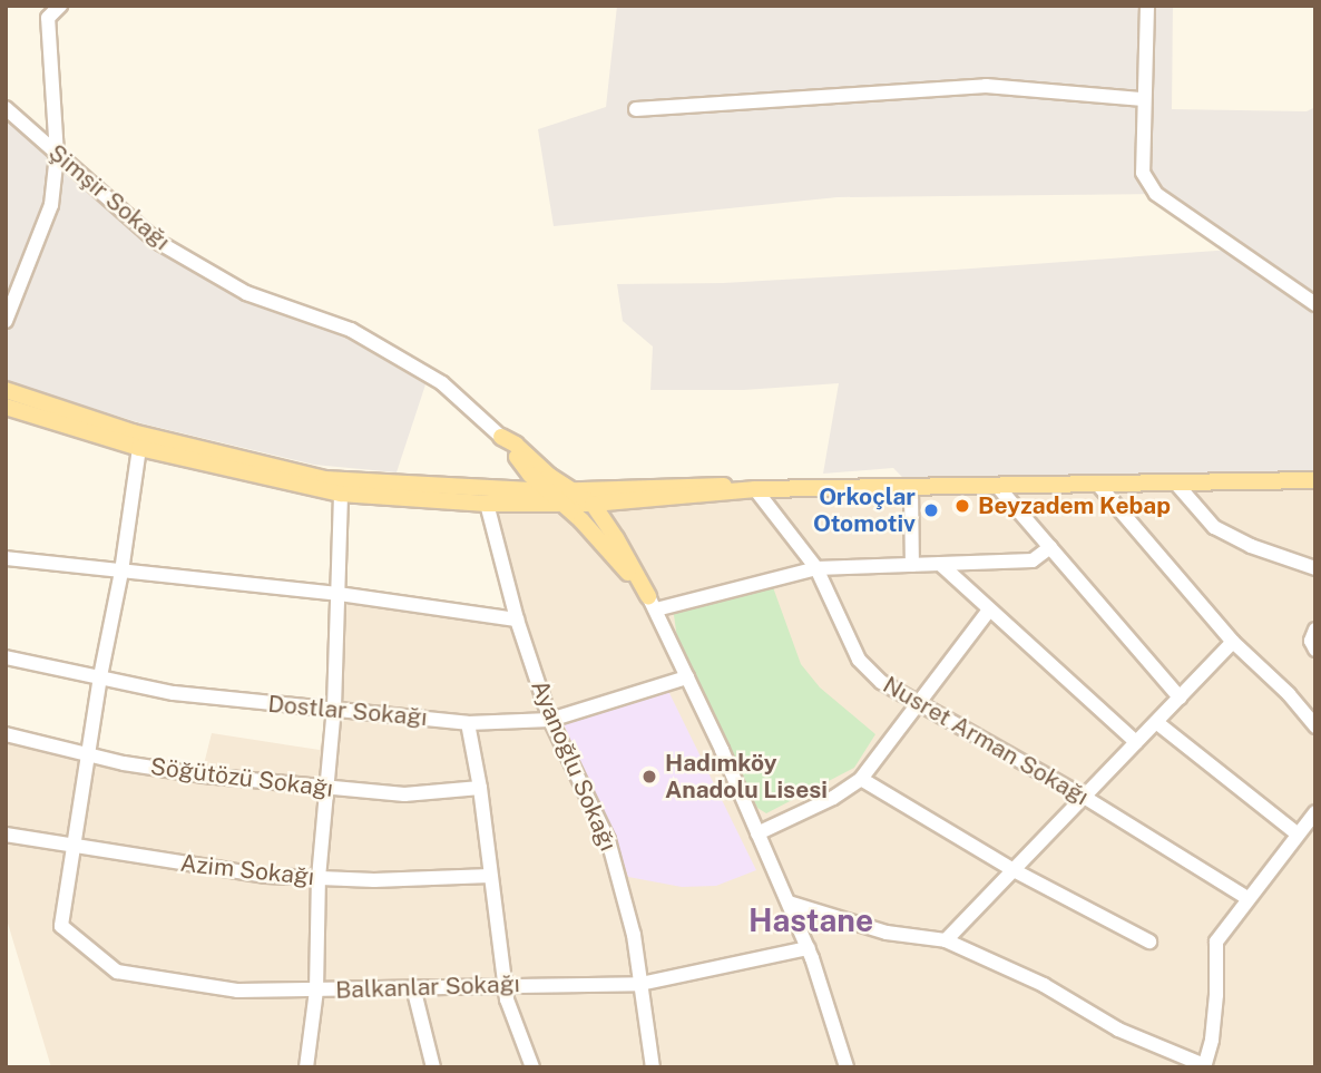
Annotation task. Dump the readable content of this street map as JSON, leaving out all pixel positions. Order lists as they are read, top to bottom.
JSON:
{
  "streets": {
    "street": [
      "Şimşir Sokağı",
      "Dostlar Sokağı",
      "Nusret Arman Sokağı",
      "Ayanoğlu Sokağı",
      "Söğütözü Sokağı",
      "Azim Sokağı",
      "Balkanlar Sokağı"
    ]
  },
  "crossings": [
    ["Dostlar Sokağı", "Ayanoğlu Sokağı"],
    ["Ayanoğlu Sokağı", "Balkanlar Sokağı"],
    ["Azim Sokağı", "Balkanlar Sokağı"]
  ],
  "districts": ["Hastane"],
  "places": ["Beyzadem Kebap", "Orkoçlar Otomotiv", "Hadımköy Anadolu Lisesi"]
}
